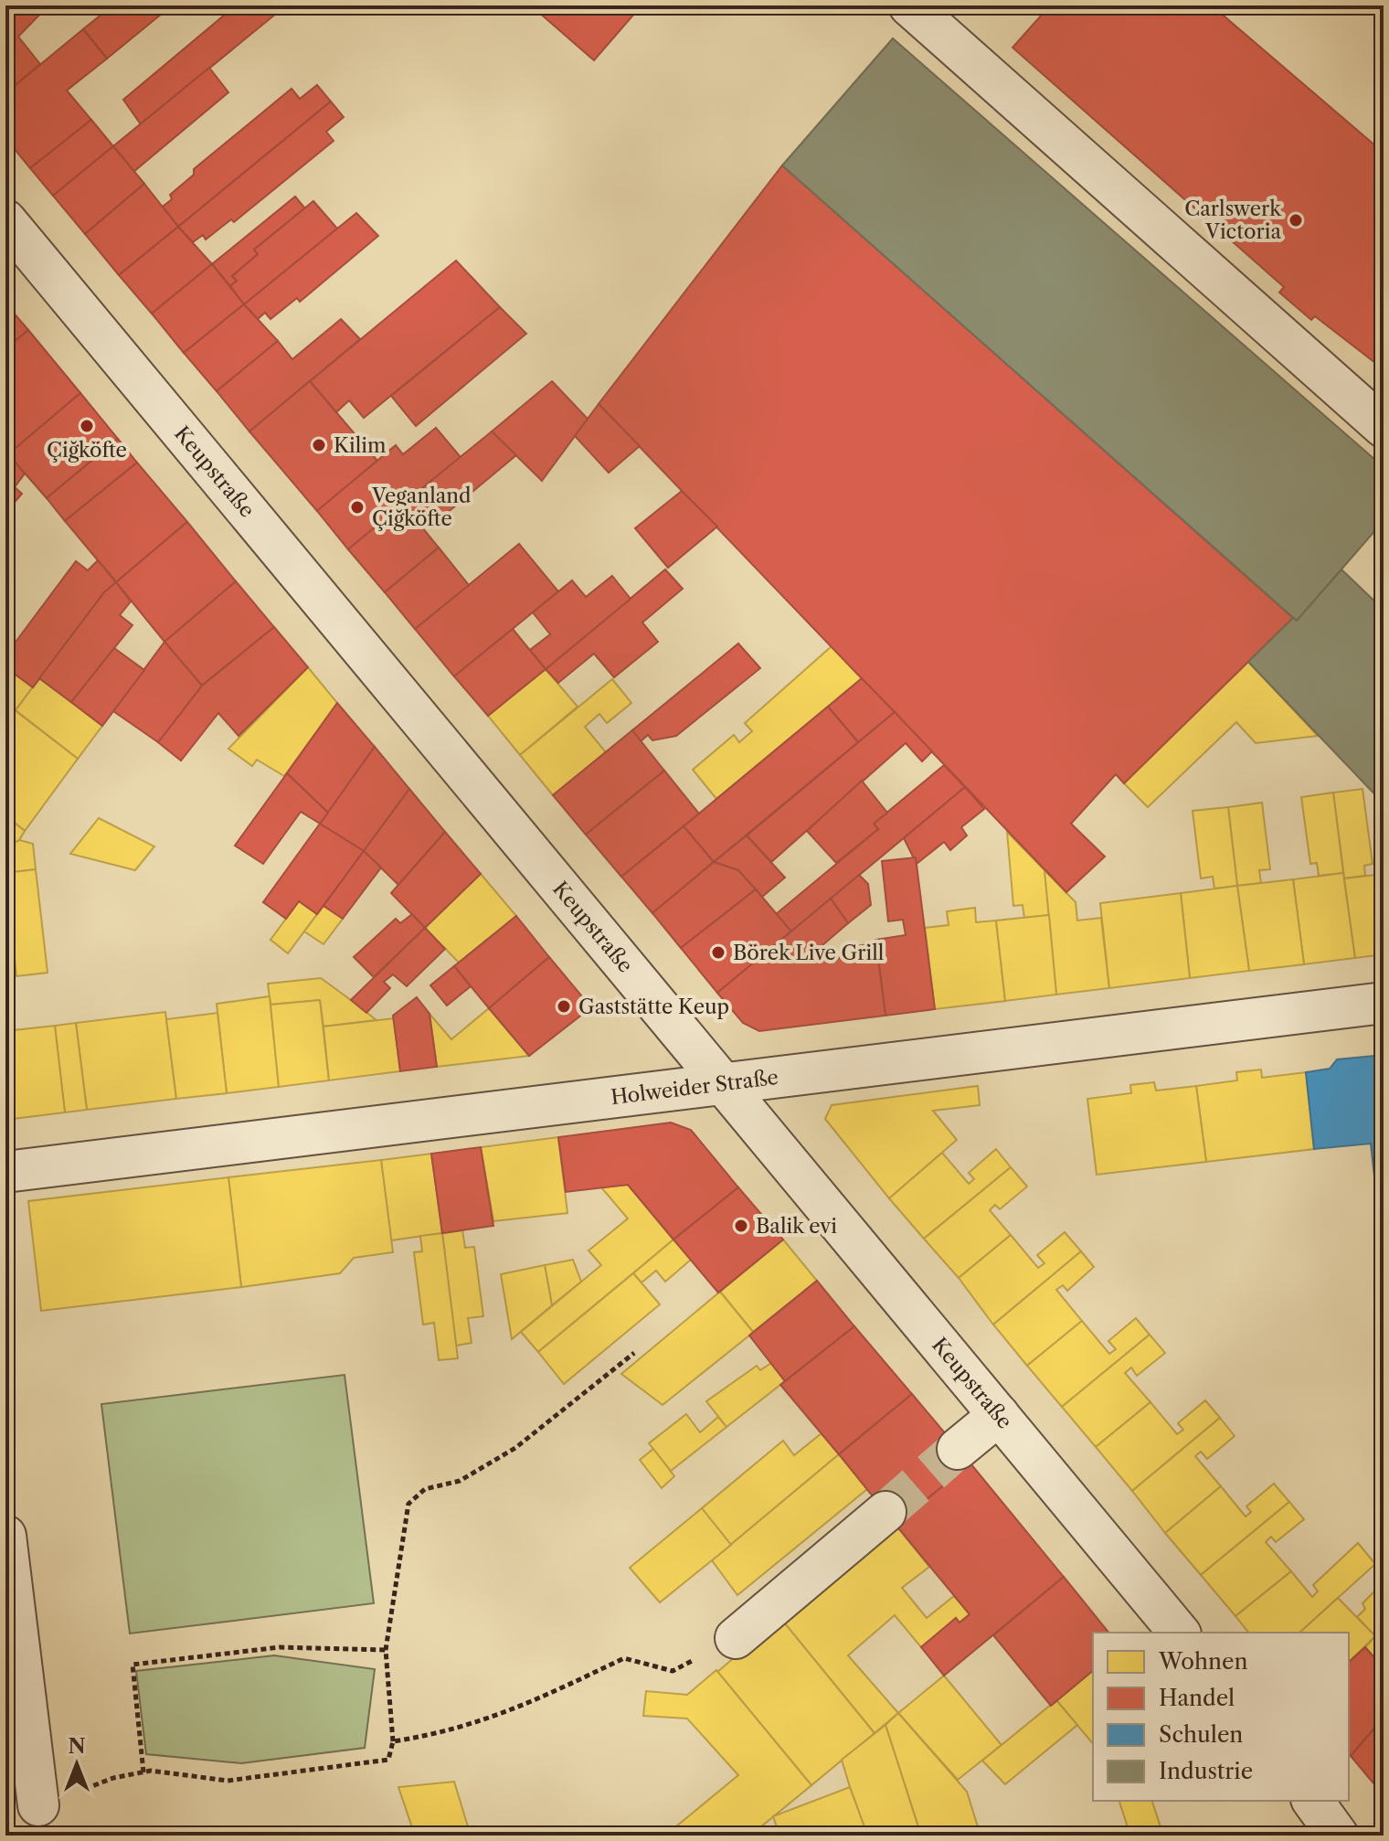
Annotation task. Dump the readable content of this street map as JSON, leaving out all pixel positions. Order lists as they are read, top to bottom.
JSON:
{
  "streets": {
    "street": ["Keupstraße", "Holweider Straße"]
  },
  "crossings": [
    ["Keupstraße", "Holweider Straße"]
  ],
  "places": [
    "Carlswerk Victoria",
    "Çiğköfte",
    "Kilim",
    "Veganland Çiğköfte",
    "Börek Live Grill",
    "Gaststätte Keup",
    "Balik evi"
  ],
  "legend": [
    "Wohnen",
    "Handel",
    "Schulen",
    "Industrie"
  ],
  "north": "top"
}
